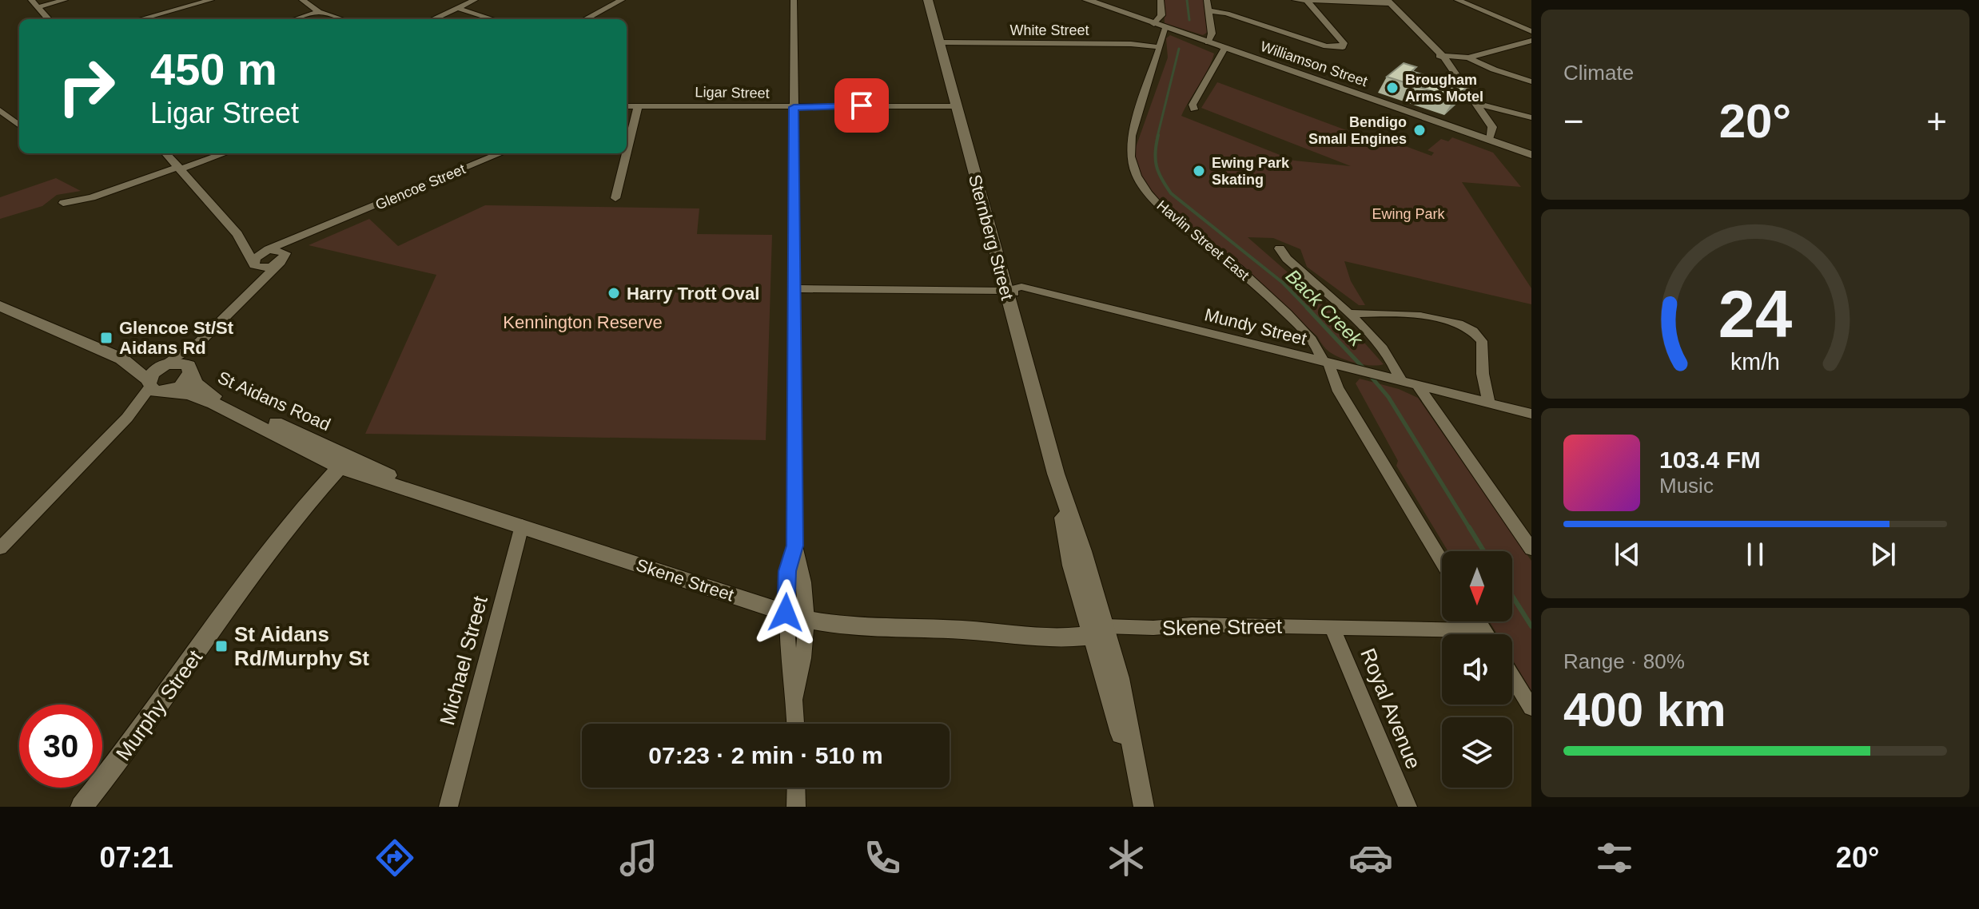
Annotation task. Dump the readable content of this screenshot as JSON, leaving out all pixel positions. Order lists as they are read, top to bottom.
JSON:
{
  "streets": {
    "street": [
      "White Street",
      "Williamson Street",
      "Ligar Street",
      "Glencoe Street",
      "Sternberg Street",
      "Havlin Street East",
      "Mundy Street",
      "St Aidans Road",
      "Skene Street",
      "Michael Street",
      "Murphy Street",
      "Royal Avenue"
    ]
  },
  "crossings": [
    ["White Street", "Sternberg Street"],
    ["White Street", "Havlin Street East"],
    ["Williamson Street", "Havlin Street East"],
    ["Ligar Street", "Sternberg Street"],
    ["Glencoe Street", "St Aidans Road"],
    ["Sternberg Street", "Mundy Street"],
    ["Sternberg Street", "Skene Street"],
    ["Havlin Street East", "Mundy Street"],
    ["St Aidans Road", "Skene Street"],
    ["St Aidans Road", "Murphy Street"],
    ["Skene Street", "Michael Street"],
    ["Skene Street", "Murphy Street"],
    ["Skene Street", "Royal Avenue"]
  ],
  "water": ["Back Creek"],
  "parks": ["Ewing Park", "Kennington Reserve"],
  "places": {
    "other": [
      "Brougham Arms Motel",
      "Bendigo Small Engines",
      "Ewing Park Skating",
      "Harry Trott Oval"
    ],
    "transit": ["Glencoe St/St Aidans Rd", "St Aidans Rd/Murphy St"]
  },
  "north": "bottom",
  "page": {
    "tile": [
      "Climate",
      ["Range · 80%", "400 km"]
    ],
    "turn": ["450 m", "Ligar Street"],
    "heat": ["−", "20°", "+"],
    "song": ["103.4 FM", "Music"],
    "limit": "30",
    "trip": "07:23 · 2 min · 510 m",
    "tabs": ["07:21", "20°"],
    "gauge": ["24", "km/h"]
  }
}
